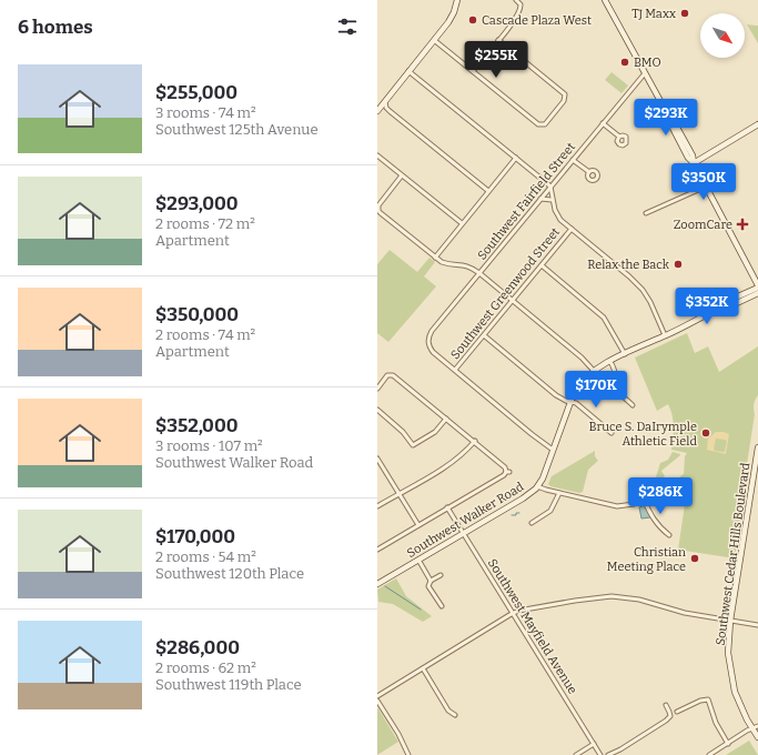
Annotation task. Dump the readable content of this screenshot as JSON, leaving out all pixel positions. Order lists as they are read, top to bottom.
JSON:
{
  "streets": {
    "main road": ["Southwest Walker Road", "Southwest Cedar Hills Boulevard"],
    "street": ["Southwest Fairfield Street", "Southwest Greenwood Street", "Southwest Mayfield Avenue"]
  },
  "crossings": [
    ["Southwest Fairfield Street", "Southwest Greenwood Street"],
    ["Southwest Walker Road", "Southwest Mayfield Avenue"]
  ],
  "places": {
    "other": [
      "TJ Maxx",
      "Cascade Plaza West",
      "BMO",
      "Relax the Back",
      "Bruce S. DaIrymple Athletic Field",
      "Christian Meeting Place"
    ],
    "health": ["ZoomCare"]
  },
  "north": "bottom right",
  "page": {
    "heading": "6 homes",
    "price": [
      "$255K",
      "$293K",
      "$350K",
      "$352K",
      "$170K",
      "$286K"
    ],
    "list": [
      {
        "name": "$255,000",
        "note": "3 rooms · 74 m² · Southwest 125th Avenue"
      },
      {
        "name": "$293,000",
        "note": "2 rooms · 72 m² · Apartment"
      },
      {
        "name": "$350,000",
        "note": "2 rooms · 74 m² · Apartment"
      },
      {
        "name": "$352,000",
        "note": "3 rooms · 107 m² · Southwest Walker Road"
      },
      {
        "name": "$170,000",
        "note": "2 rooms · 54 m² · Southwest 120th Place"
      },
      {
        "name": "$286,000",
        "note": "2 rooms · 62 m² · Southwest 119th Place"
      }
    ]
  }
}
